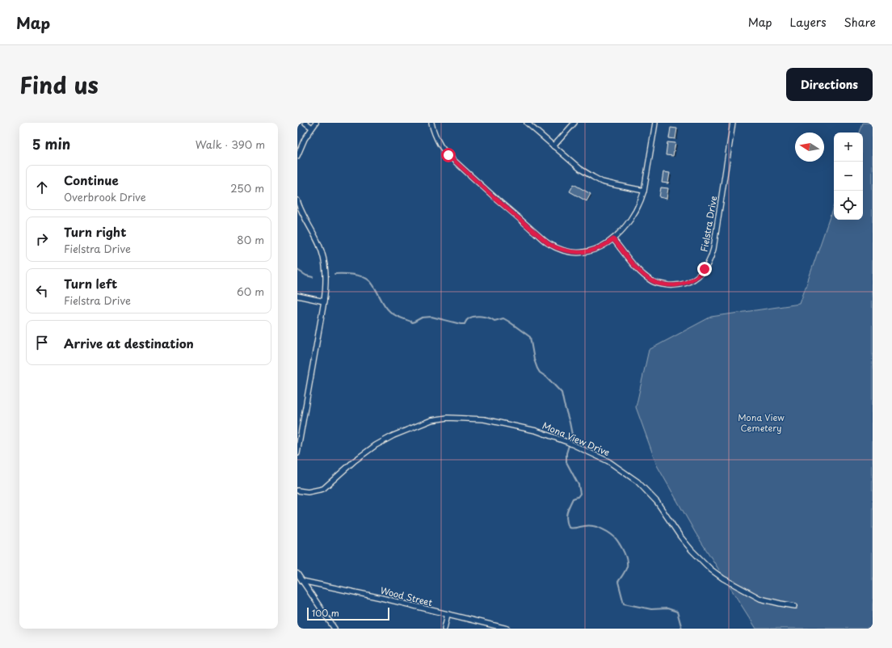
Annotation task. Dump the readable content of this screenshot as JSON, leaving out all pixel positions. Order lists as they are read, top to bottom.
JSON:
{
  "streets": {
    "street": ["Fielstra Drive", "Mona View Drive", "Wood Street"]
  },
  "parks": ["Mona View Cemetery"],
  "scale_bar": "100 m",
  "north": "left",
  "page": {
    "header": "Map",
    "nav": ["Map", "Layers", "Share"],
    "title": "Find us",
    "buttons": "Directions",
    "heading": ["5 min", "Walk · 390 m"],
    "map_buttons": ["+", "−"],
    "list": [
      ["Continue", "Overbrook Drive", "250 m"],
      ["Turn right", "Fielstra Drive", "80 m"],
      ["Turn left", "Fielstra Drive", "60 m"],
      "Arrive at destination"
    ],
    "scale": "100 m"
  }
}
